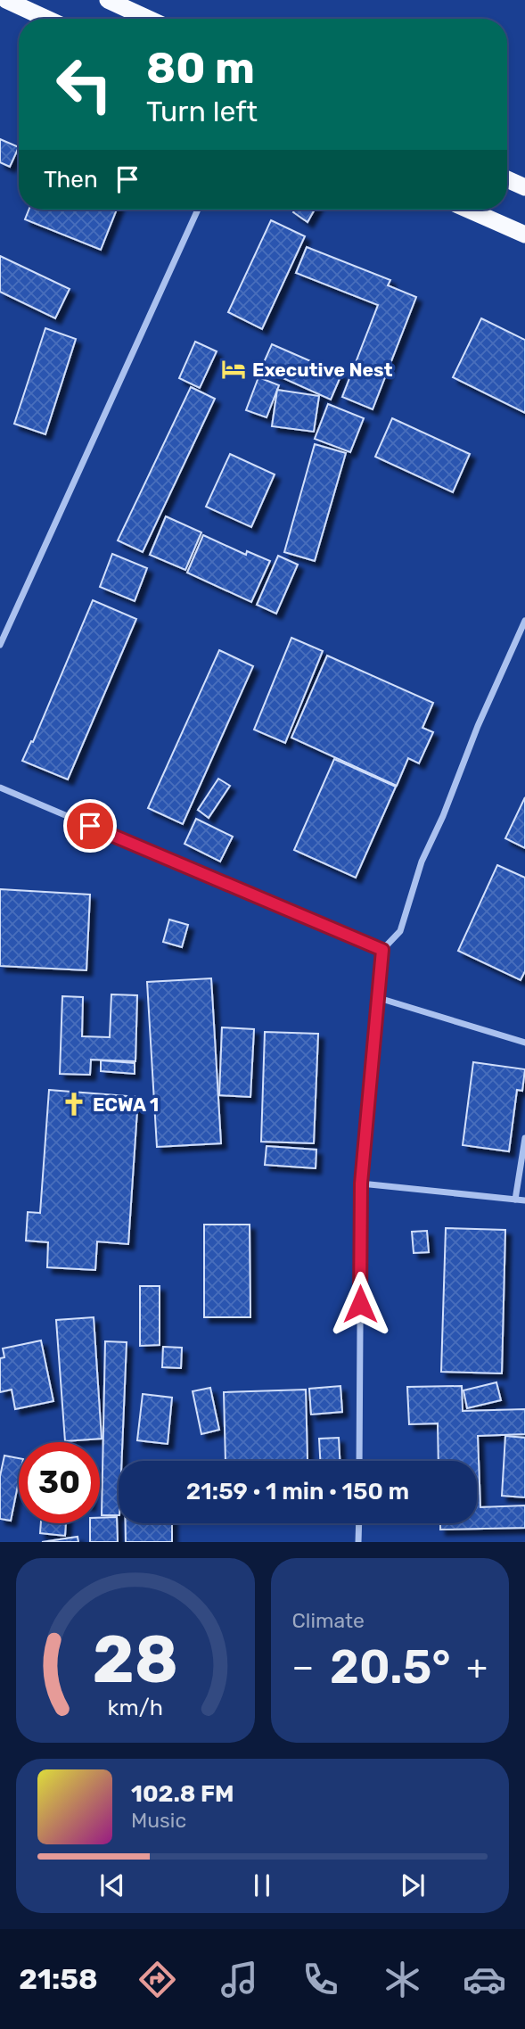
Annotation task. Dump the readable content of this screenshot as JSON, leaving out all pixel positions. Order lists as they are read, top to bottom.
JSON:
{
  "places": {
    "hotel": ["Executive Nest"],
    "church": ["ECWA 1"]
  },
  "page": {
    "turn": ["80 m", "Turn left"],
    "then": "Then",
    "limit": "30",
    "trip": "21:59 · 1 min · 150 m",
    "tile": "Climate",
    "heat": ["−", "20.5°", "+"],
    "song": ["102.8 FM", "Music"],
    "tabs": "21:58",
    "gauge": ["28", "km/h"]
  }
}
